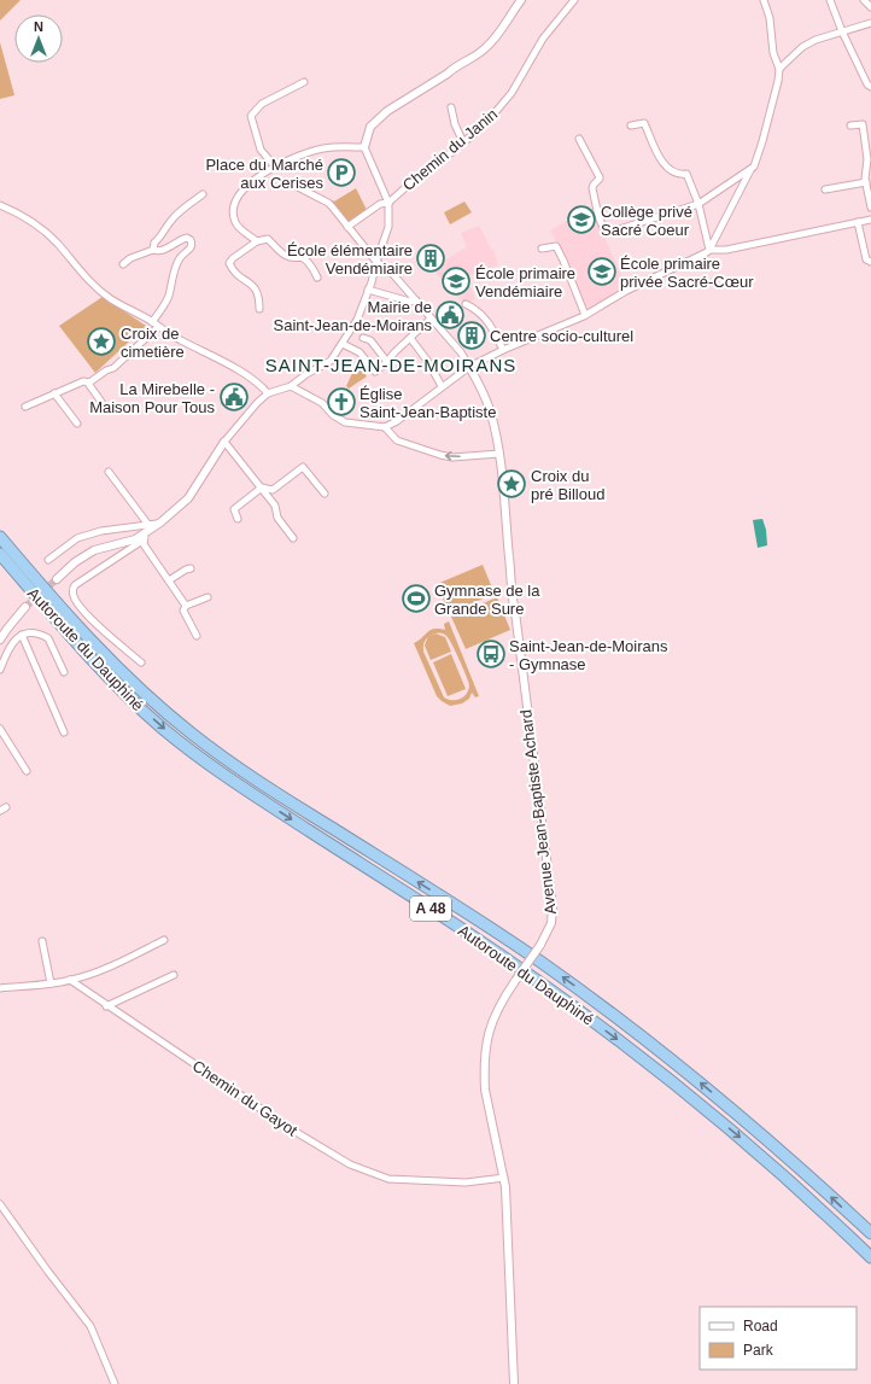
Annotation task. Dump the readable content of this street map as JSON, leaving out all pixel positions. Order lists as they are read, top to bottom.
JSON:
{
  "streets": {
    "highway": ["Autoroute du Dauphiné", "A 48"],
    "street": ["Chemin du Janin", "Avenue Jean-Baptiste Achard", "Chemin du Gayot"]
  },
  "crossings": [
    ["Avenue Jean-Baptiste Achard", "Chemin du Gayot"]
  ],
  "districts": ["SAINT-JEAN-DE-MOIRANS"],
  "places": {
    "parking": ["Place du Marché aux Cerises"],
    "school or university": ["Collège privé Sacré Coeur", "École primaire privée Sacré-Cœur", "École primaire Vendémiaire"],
    "building": ["École élémentaire Vendémiaire", "Centre socio-culturel"],
    "public building": ["Mairie de Saint-Jean-de-Moirans", "La Mirebelle - Maison Pour Tous"],
    "place": ["Croix de cimetière", "Croix du pré Billoud"],
    "church": ["Église Saint-Jean-Baptiste"],
    "sports": ["Gymnase de la Grande Sure"],
    "bus stop": ["Saint-Jean-de-Moirans - Gymnase"]
  },
  "legend": ["Road", "Park"],
  "north": "top"
}
